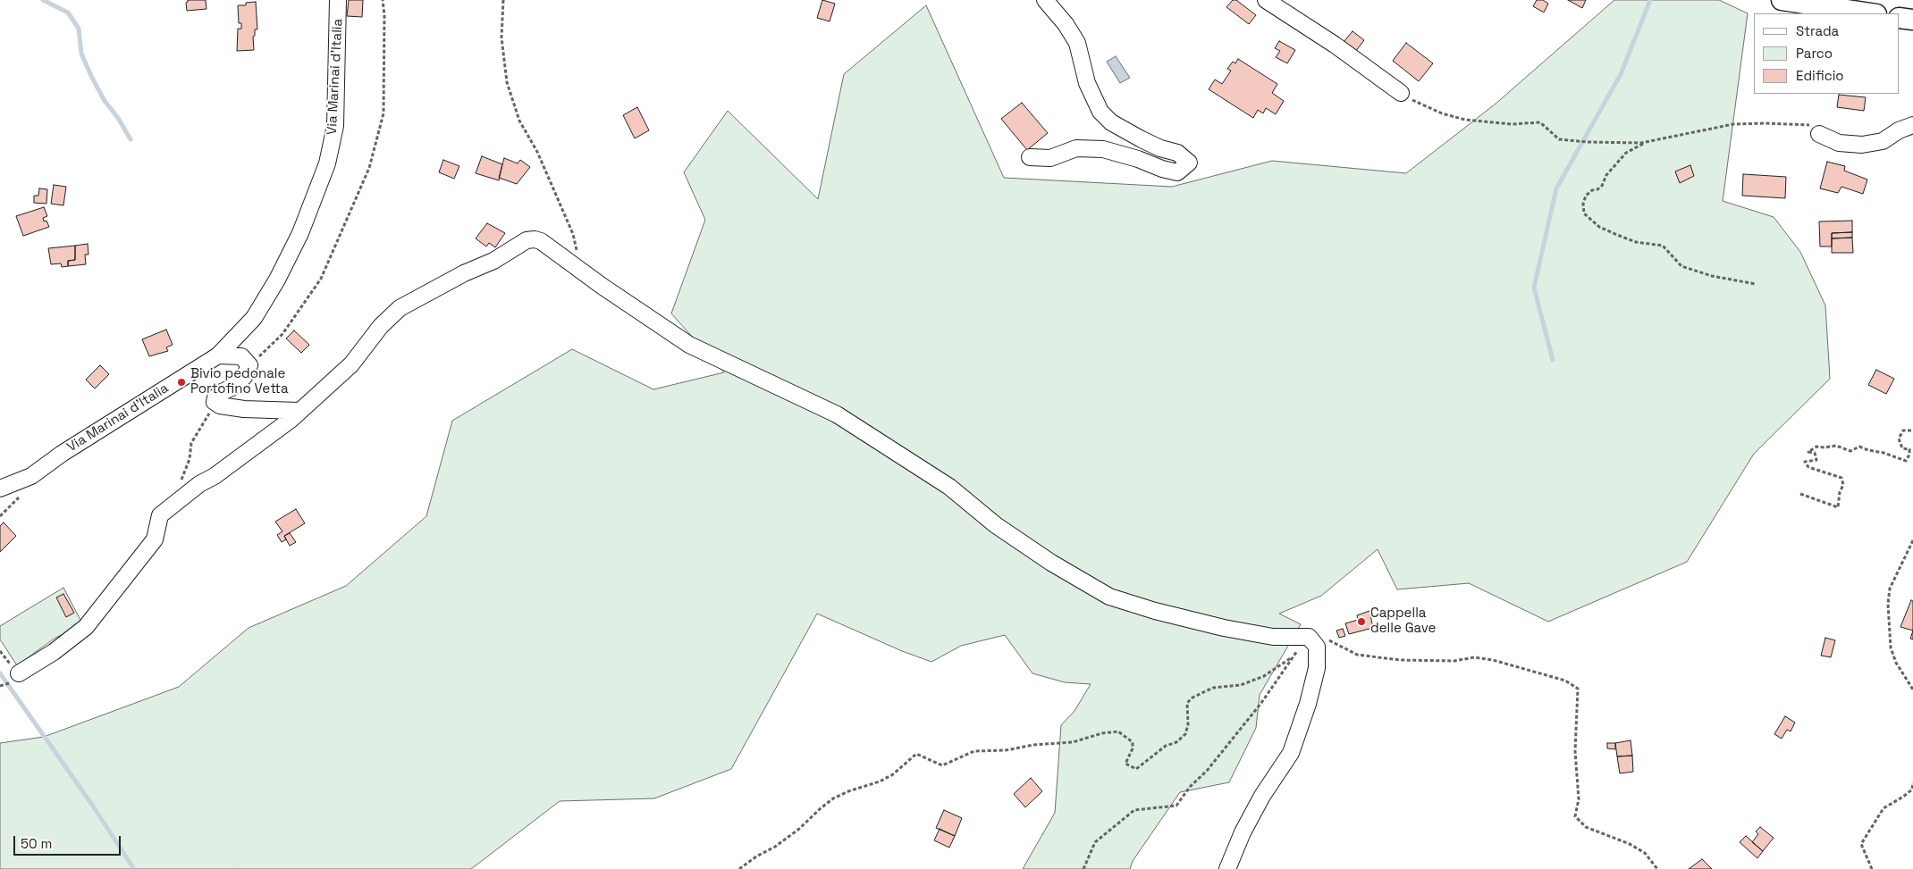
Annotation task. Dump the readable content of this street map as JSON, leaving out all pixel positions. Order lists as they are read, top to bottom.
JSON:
{
  "streets": {
    "street": ["Via Marinai d'Italia"]
  },
  "places": ["Bivio pedonale Portofino Vetta", "Cappella delle Gave"],
  "legend": ["Strada", "Parco", "Edificio"],
  "scale_bar": "50 m"
}
